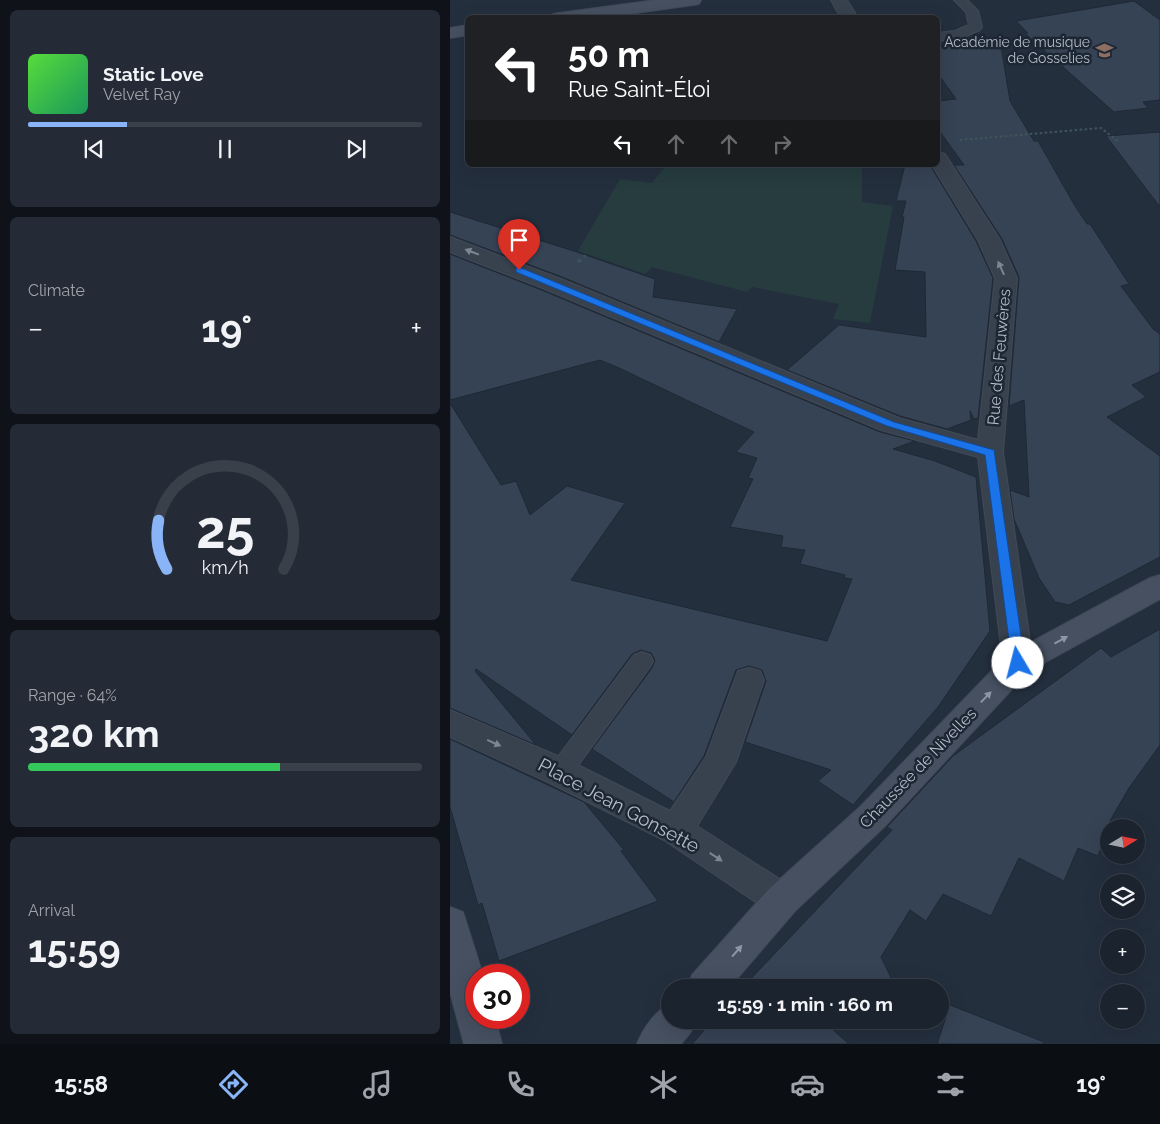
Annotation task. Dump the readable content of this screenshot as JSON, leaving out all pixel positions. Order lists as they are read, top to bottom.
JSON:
{
  "streets": {
    "main road": ["Chaussée de Nivelles"],
    "street": ["Rue des Feuwères", "Place Jean Gonsette"]
  },
  "crossings": [
    ["Rue des Feuwères", "Chaussée de Nivelles"],
    ["Chaussée de Nivelles", "Place Jean Gonsette"]
  ],
  "one_way": ["Rue des Feuwères", "Chaussée de Nivelles", "Place Jean Gonsette"],
  "places": {
    "school or university": ["Académie de musique de Gosselies"]
  },
  "north": "right",
  "page": {
    "turn": ["50 m", "Rue Saint-Éloi"],
    "song": ["Static Love", "Velvet Ray"],
    "tile": [
      "Climate",
      ["Range · 64%", "320 km"],
      ["Arrival", "15:59"]
    ],
    "heat": ["−", "19°", "+"],
    "map_buttons": ["+", "−"],
    "limit": "30",
    "trip": "15:59 · 1 min · 160 m",
    "tabs": ["15:58", "19°"],
    "gauge": ["25", "km/h"]
  }
}
